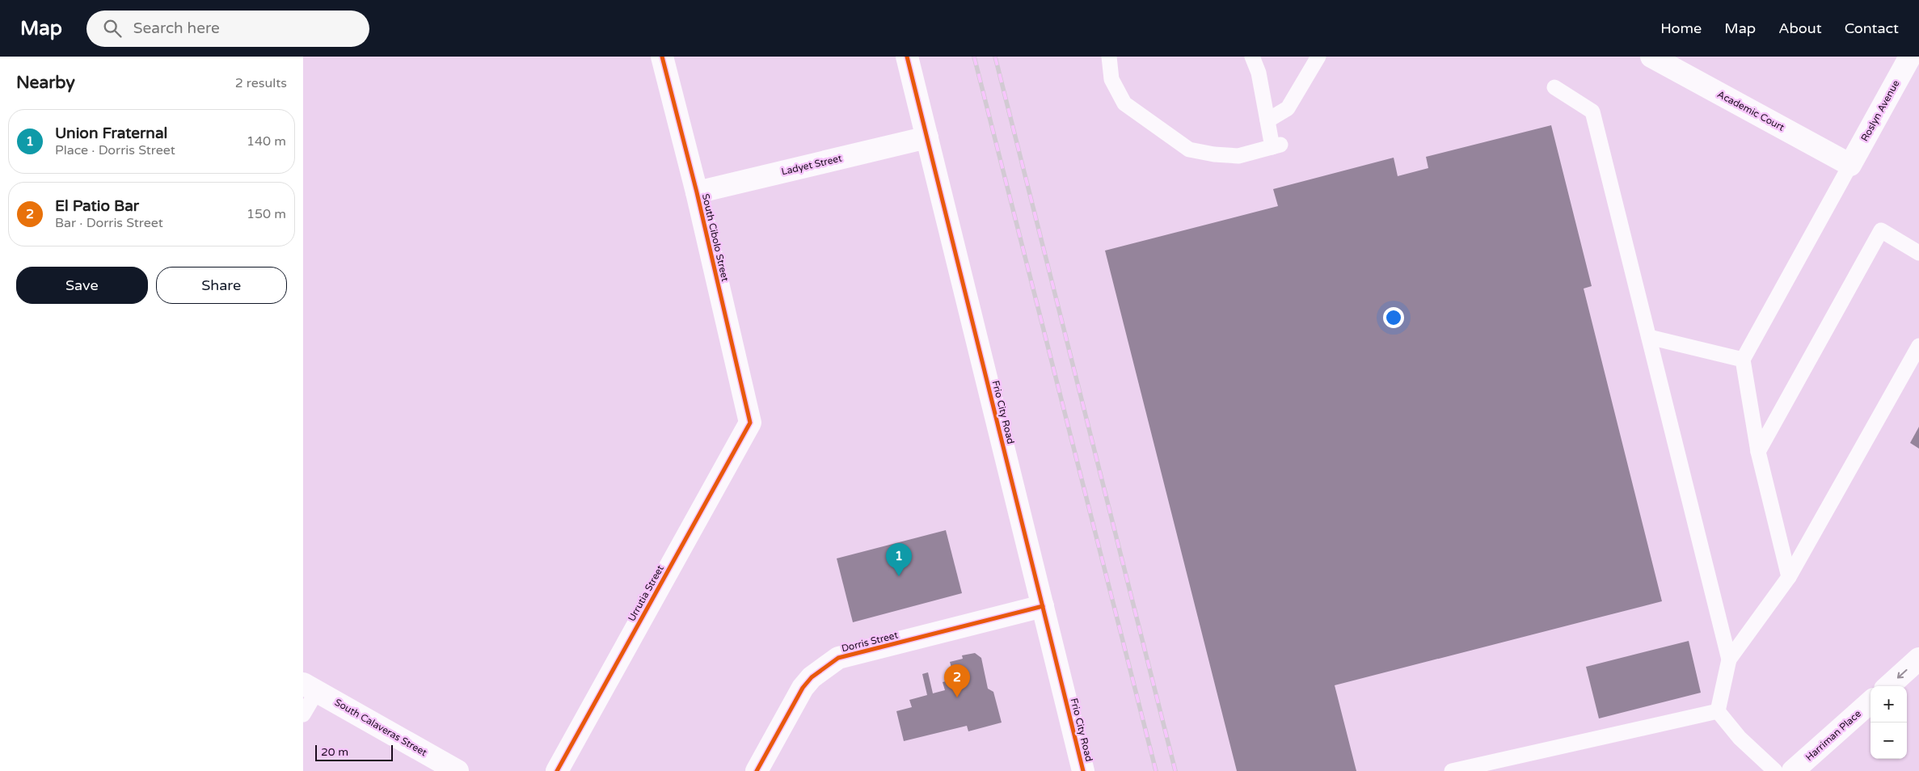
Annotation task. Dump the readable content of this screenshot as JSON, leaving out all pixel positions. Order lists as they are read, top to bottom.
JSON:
{
  "streets": {
    "street": [
      "Academic Court",
      "Roslyn Avenue",
      "Ladyet Street",
      "South Cibolo Street",
      "Frio City Road",
      "Urrutia Street",
      "Dorris Street",
      "South Calaveras Street",
      "Harriman Place"
    ]
  },
  "crossings": [
    ["Academic Court", "Roslyn Avenue"],
    ["Ladyet Street", "South Cibolo Street"],
    ["Ladyet Street", "Frio City Road"],
    ["South Cibolo Street", "Urrutia Street"],
    ["Frio City Road", "Dorris Street"]
  ],
  "scale_bar": "20 m",
  "page": {
    "header": "Map",
    "search": "Search here",
    "nav": [
      "Home",
      "Map",
      "About",
      "Contact"
    ],
    "heading": ["Nearby", "2 results"],
    "list": [
      {
        "mark": "1",
        "name": "Union Fraternal",
        "note": "Place · Dorris Street",
        "value": "140 m"
      },
      {
        "mark": "2",
        "name": "El Patio Bar",
        "note": "Bar · Dorris Street",
        "value": "150 m"
      }
    ],
    "buttons": ["Save", "Share"],
    "pins": ["1", "2"],
    "map_buttons": ["+", "−"],
    "scale": "20 m"
  }
}
